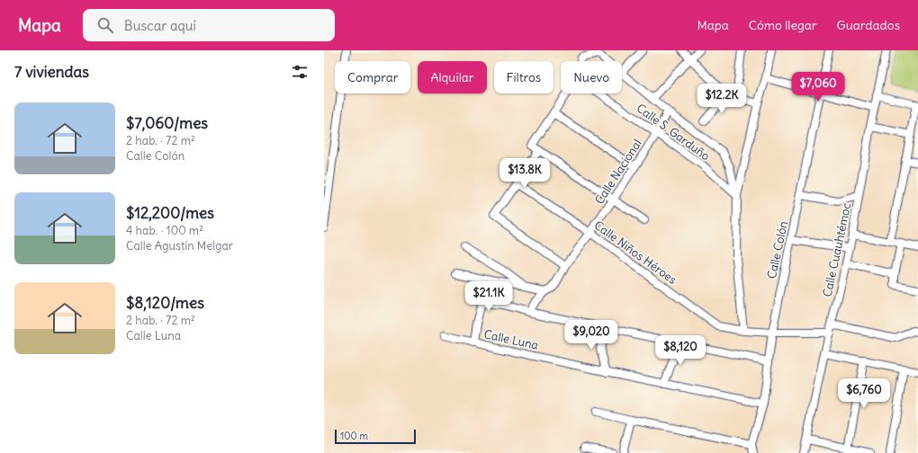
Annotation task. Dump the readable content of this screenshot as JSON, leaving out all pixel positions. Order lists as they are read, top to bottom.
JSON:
{
  "streets": {
    "street": [
      "Calle S. Garduño",
      "Calle Nacional",
      "Calle Colón",
      "Calle Cuauhtémoc",
      "Calle Niños Héroes",
      "Calle Luna"
    ]
  },
  "crossings": [
    ["Calle S. Garduño", "Calle Nacional"],
    ["Calle Nacional", "Calle Niños Héroes"],
    ["Calle Colón", "Calle Niños Héroes"],
    ["Calle Colón", "Calle Luna"],
    ["Calle Cuauhtémoc", "Calle Niños Héroes"]
  ],
  "scale_bar": "100 m",
  "page": {
    "header": "Mapa",
    "search": "Buscar aquí",
    "nav": ["Mapa", "Cómo llegar", "Guardados"],
    "heading": "7 viviendas",
    "chip": [
      "Comprar",
      "Alquilar",
      "Filtros",
      "Nuevo"
    ],
    "price": [
      "$7,060",
      "$12.2K",
      "$13.8K",
      "$21.1K",
      "$9,020",
      "$8,120",
      "$6,760"
    ],
    "list": [
      {
        "name": "$7,060/mes",
        "note": "2 hab. · 72 m² · Calle Colón"
      },
      {
        "name": "$12,200/mes",
        "note": "4 hab. · 100 m² · Calle Agustín Melgar"
      },
      {
        "name": "$8,120/mes",
        "note": "2 hab. · 72 m² · Calle Luna"
      }
    ],
    "scale": "100 m"
  }
}
